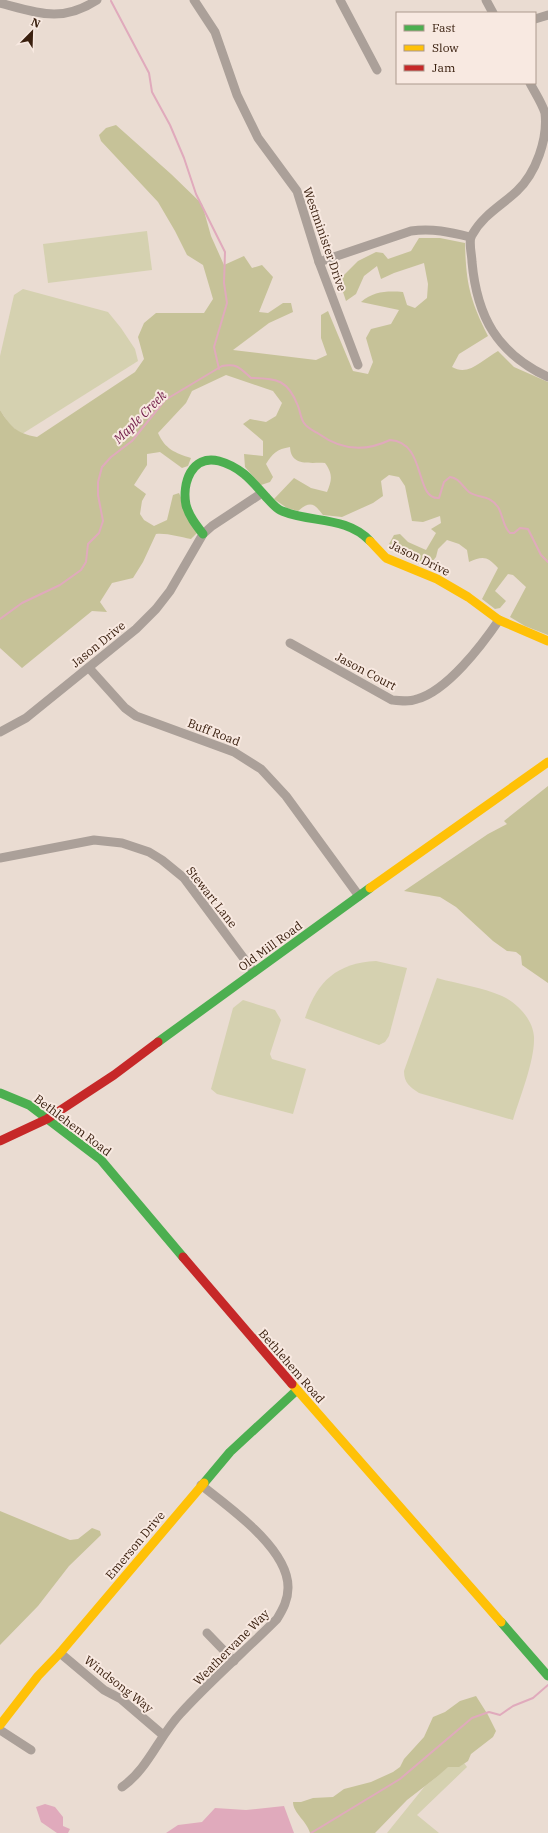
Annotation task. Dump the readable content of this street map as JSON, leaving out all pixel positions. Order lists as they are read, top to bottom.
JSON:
{
  "streets": {
    "street": [
      "Westminister Drive",
      "Jason Drive",
      "Jason Court",
      "Buff Road",
      "Stewart Lane",
      "Old Mill Road",
      "Bethlehem Road",
      "Emerson Drive",
      "Weathervane Way",
      "Windsong Way"
    ]
  },
  "crossings": [
    ["Jason Drive", "Jason Court"],
    ["Jason Drive", "Buff Road"],
    ["Buff Road", "Old Mill Road"],
    ["Stewart Lane", "Old Mill Road"],
    ["Old Mill Road", "Bethlehem Road"],
    ["Bethlehem Road", "Emerson Drive"],
    ["Emerson Drive", "Weathervane Way"],
    ["Emerson Drive", "Windsong Way"],
    ["Weathervane Way", "Windsong Way"]
  ],
  "water": ["Maple Creek"],
  "legend": ["Fast", "Slow", "Jam"],
  "north": "top right"
}
